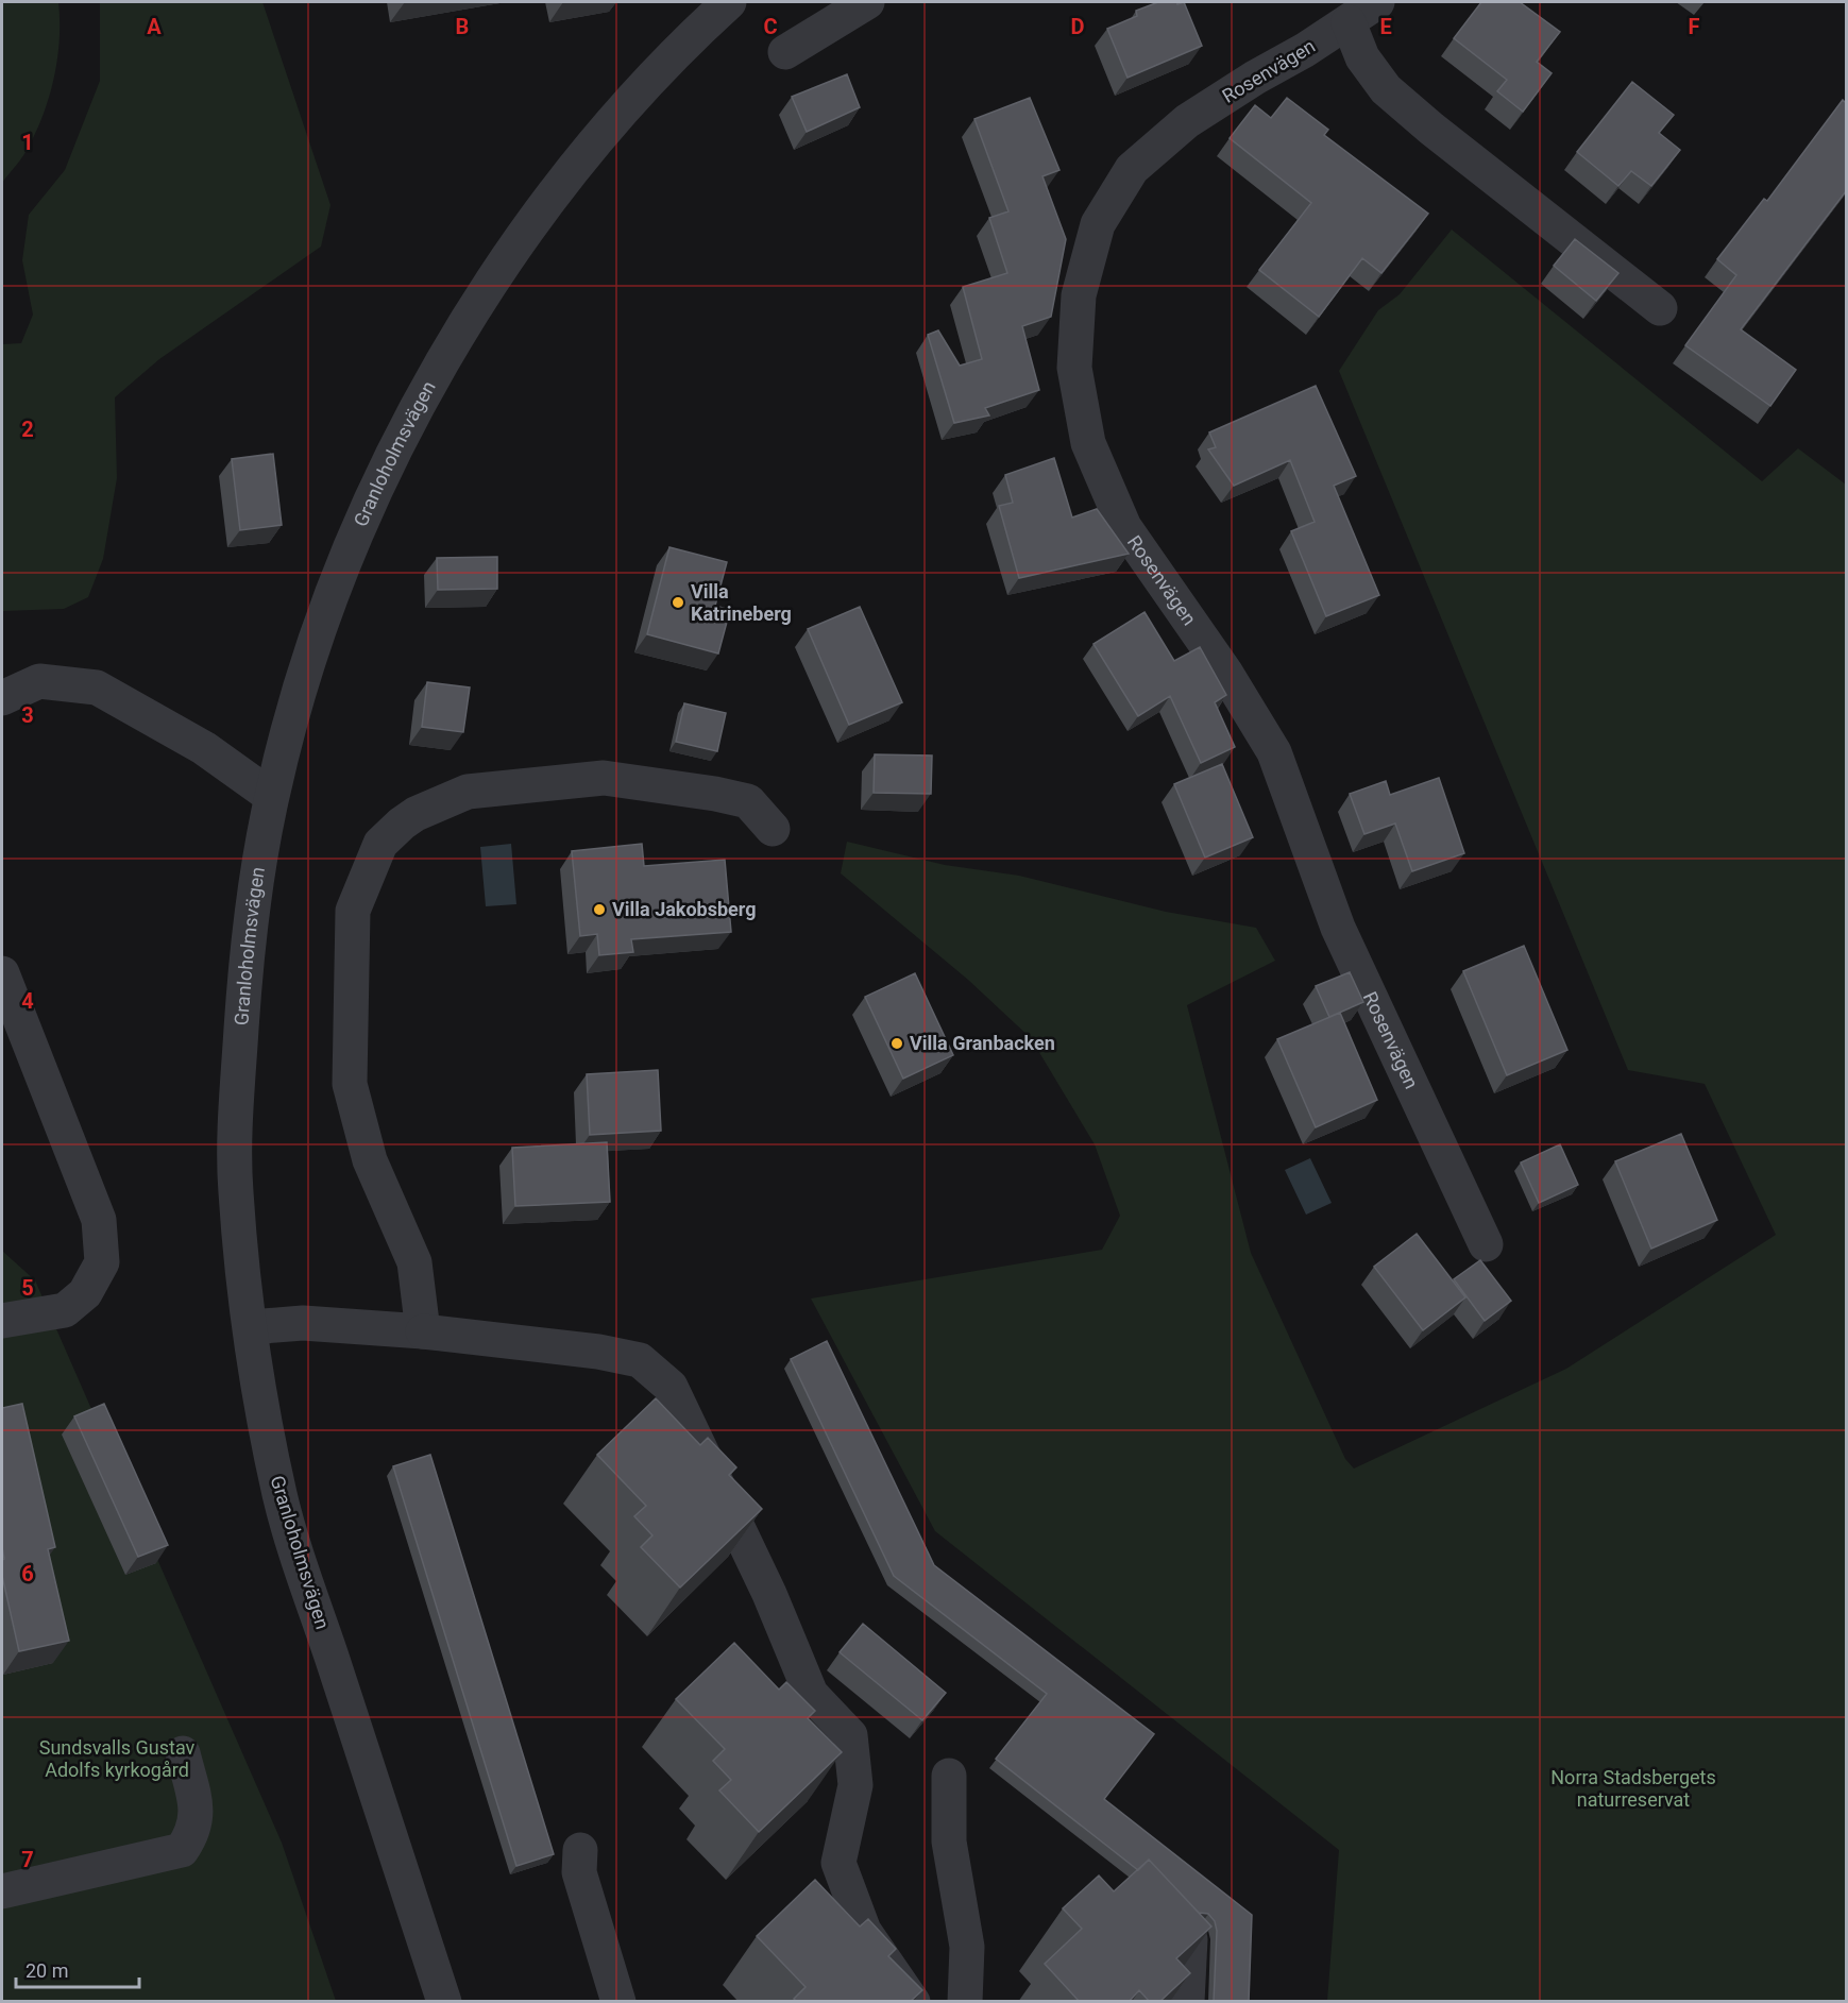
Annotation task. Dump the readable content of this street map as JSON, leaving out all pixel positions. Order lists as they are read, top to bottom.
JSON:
{
  "streets": {
    "street": ["Rosenvägen", "Granloholmsvägen"]
  },
  "parks": ["Sundsvalls Gustav Adolfs kyrkogård", "Norra Stadsbergets naturreservat"],
  "places": ["Villa Katrineberg", "Villa Jakobsberg", "Villa Granbacken"],
  "scale_bar": "20 m",
  "grid": {
    "columns": [
      "A",
      "B",
      "C",
      "D",
      "E",
      "F"
    ],
    "rows": [
      "1",
      "2",
      "3",
      "4",
      "5",
      "6",
      "7"
    ]
  }
}
